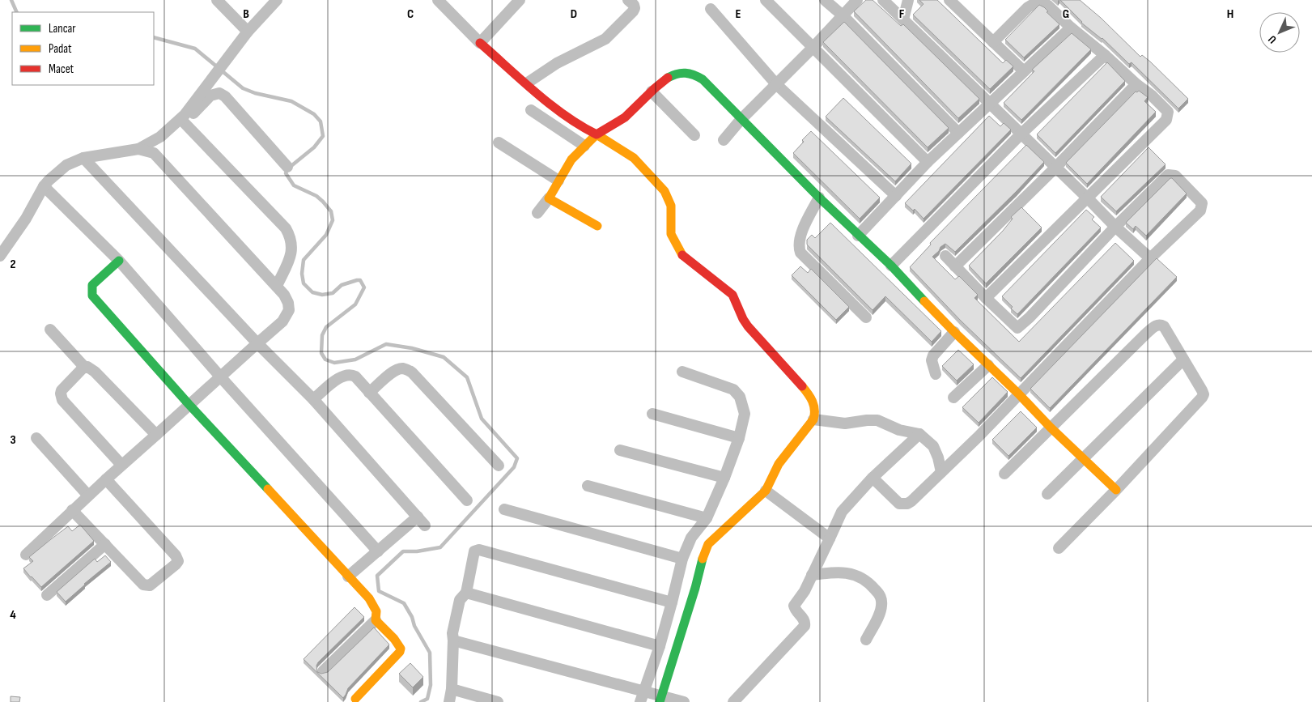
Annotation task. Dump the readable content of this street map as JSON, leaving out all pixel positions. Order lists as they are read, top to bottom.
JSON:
{
  "legend": ["Lancar", "Padat", "Macet"],
  "north": "bottom left",
  "grid": {
    "columns": [
      "B",
      "C",
      "D",
      "E",
      "F",
      "G",
      "H"
    ],
    "rows": ["2", "3", "4"]
  }
}
